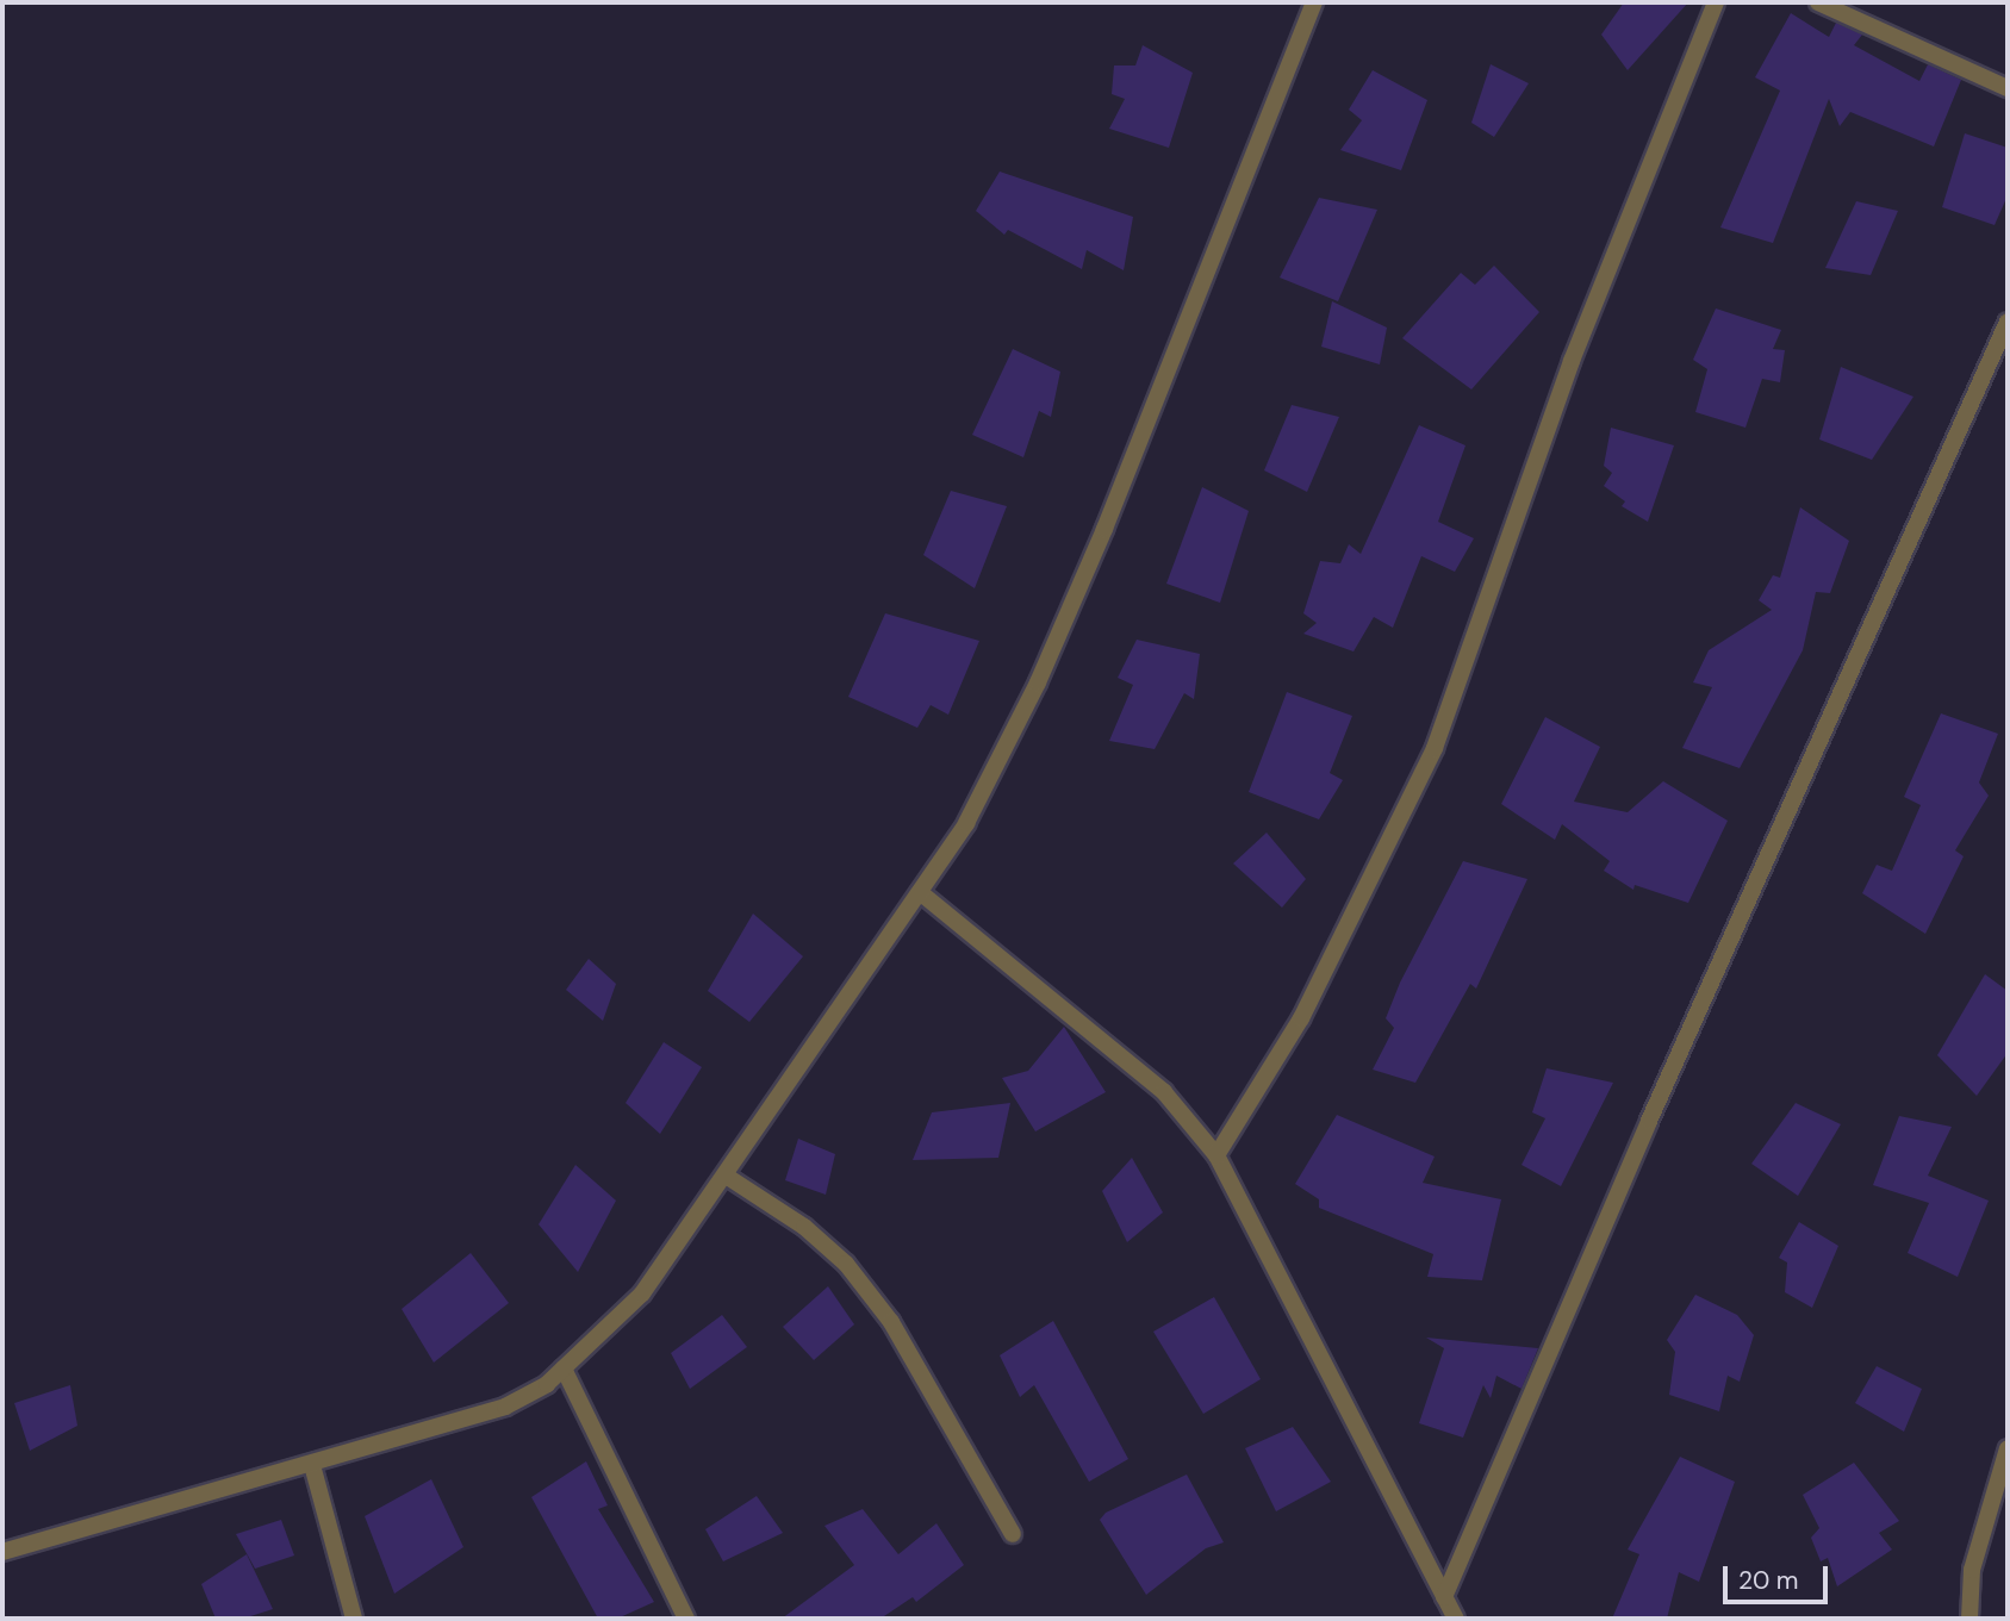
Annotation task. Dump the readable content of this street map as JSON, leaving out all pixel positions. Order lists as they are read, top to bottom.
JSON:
{
  "scale_bar": "20 m"
}
